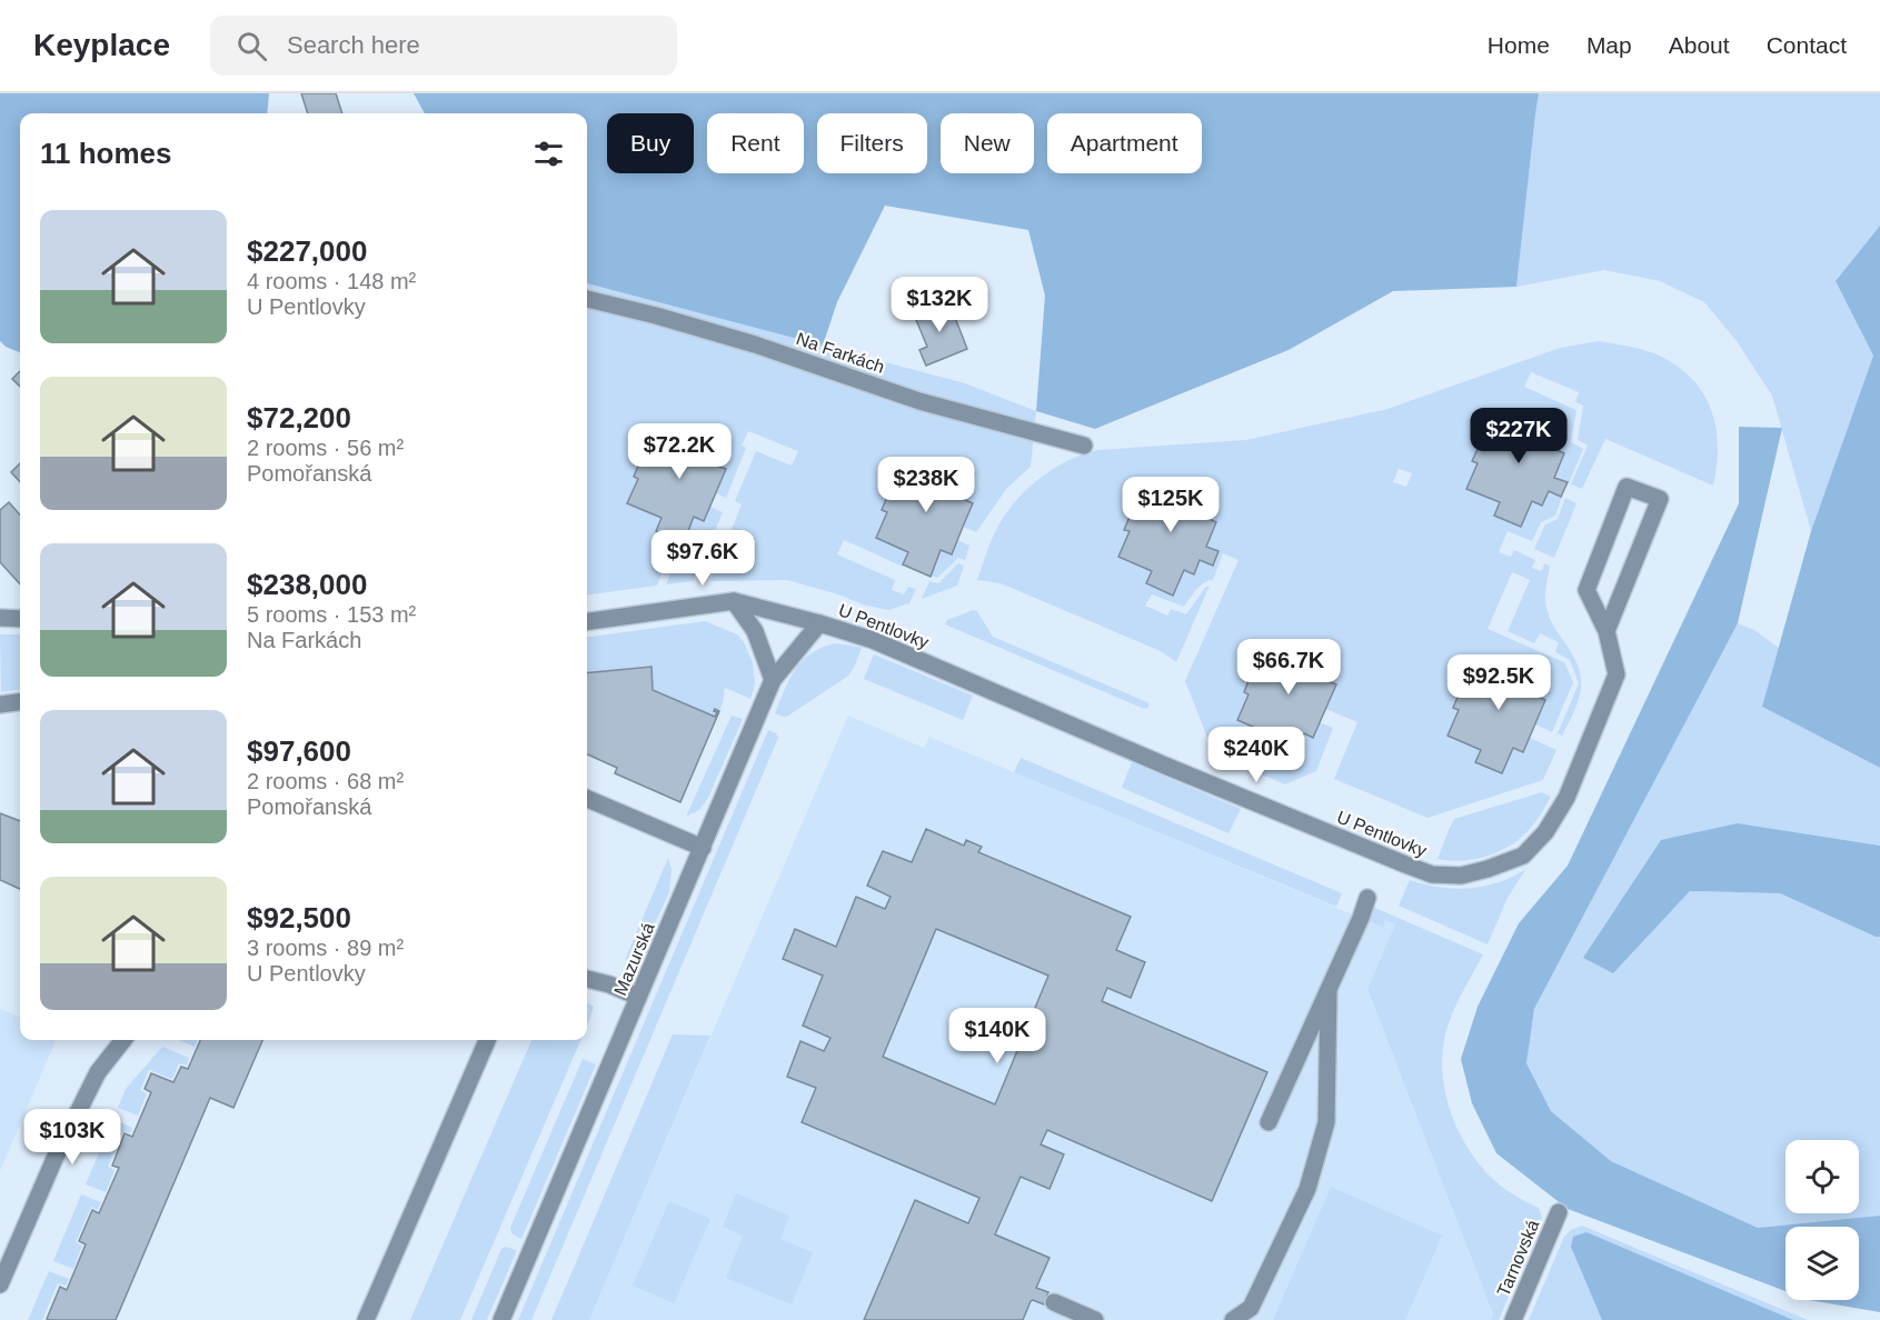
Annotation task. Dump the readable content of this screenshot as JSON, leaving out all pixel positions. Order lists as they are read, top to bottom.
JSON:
{
  "streets": {
    "street": [
      "Na Farkách",
      "U Pentlovky",
      "Mazurská",
      "Tarnovská"
    ]
  },
  "crossings": [
    ["U Pentlovky", "Mazurská"]
  ],
  "page": {
    "header": "Keyplace",
    "search": "Search here",
    "nav": [
      "Home",
      "Map",
      "About",
      "Contact"
    ],
    "chip": [
      "Buy",
      "Rent",
      "Filters",
      "New",
      "Apartment"
    ],
    "heading": "11 homes",
    "list": [
      {
        "name": "$227,000",
        "note": "4 rooms · 148 m² · U Pentlovky"
      },
      {
        "name": "$72,200",
        "note": "2 rooms · 56 m² · Pomořanská"
      },
      {
        "name": "$238,000",
        "note": "5 rooms · 153 m² · Na Farkách"
      },
      {
        "name": "$97,600",
        "note": "2 rooms · 68 m² · Pomořanská"
      },
      {
        "name": "$92,500",
        "note": "3 rooms · 89 m² · U Pentlovky"
      }
    ],
    "price": [
      "$132K",
      "$227K",
      "$72.2K",
      "$238K",
      "$125K",
      "$97.6K",
      "$66.7K",
      "$92.5K",
      "$240K",
      "$140K",
      "$103K"
    ]
  }
}
